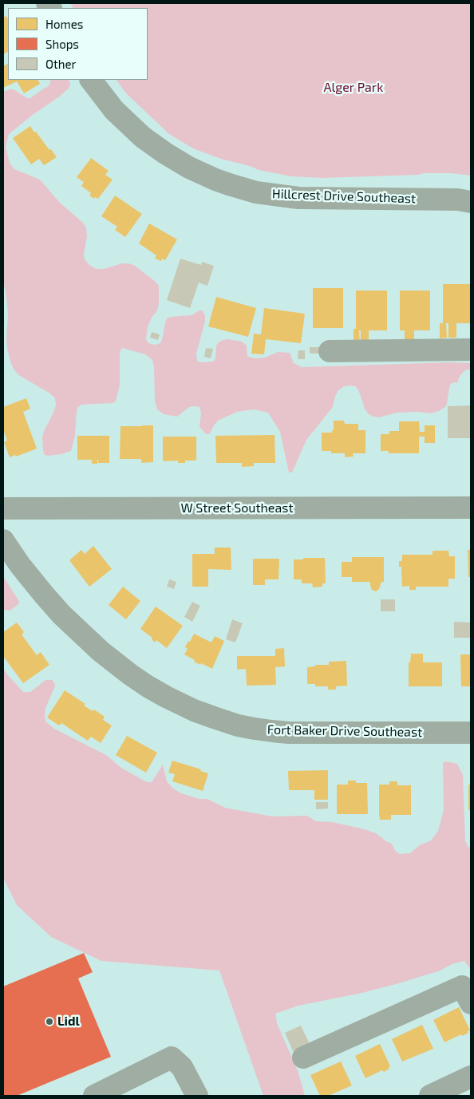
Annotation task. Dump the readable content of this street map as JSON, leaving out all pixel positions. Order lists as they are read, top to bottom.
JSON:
{
  "streets": {
    "street": ["Hillcrest Drive Southeast", "W Street Southeast", "Fort Baker Drive Southeast"]
  },
  "parks": ["Alger Park"],
  "places": ["Lidl"],
  "legend": ["Homes", "Shops", "Other"]
}
